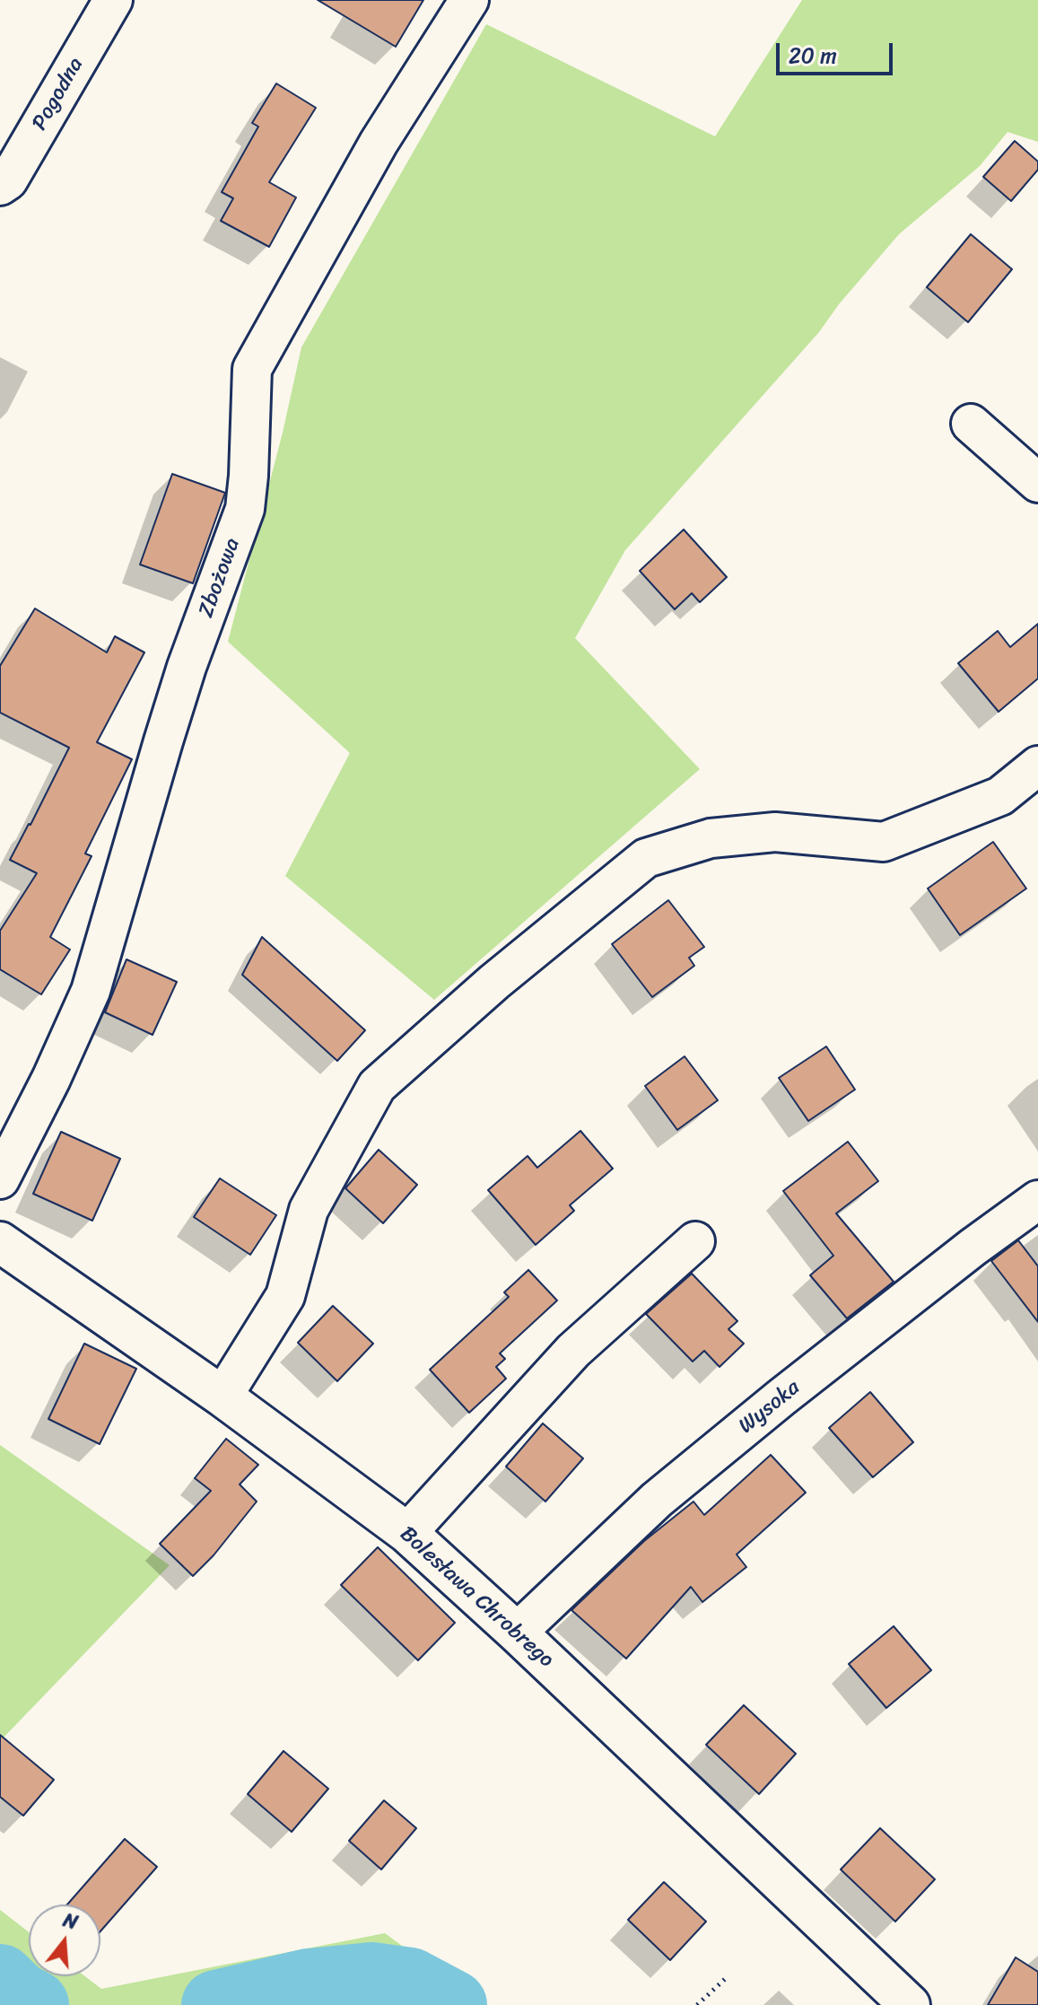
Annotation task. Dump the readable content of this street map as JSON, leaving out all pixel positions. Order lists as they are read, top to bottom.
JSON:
{
  "streets": {
    "street": [
      "Pogodna",
      "Zbożowa",
      "Wysoka",
      "Bolesława Chrobrego"
    ]
  },
  "crossings": [
    ["Wysoka", "Bolesława Chrobrego"]
  ],
  "scale_bar": "20 m",
  "north": "top"
}
